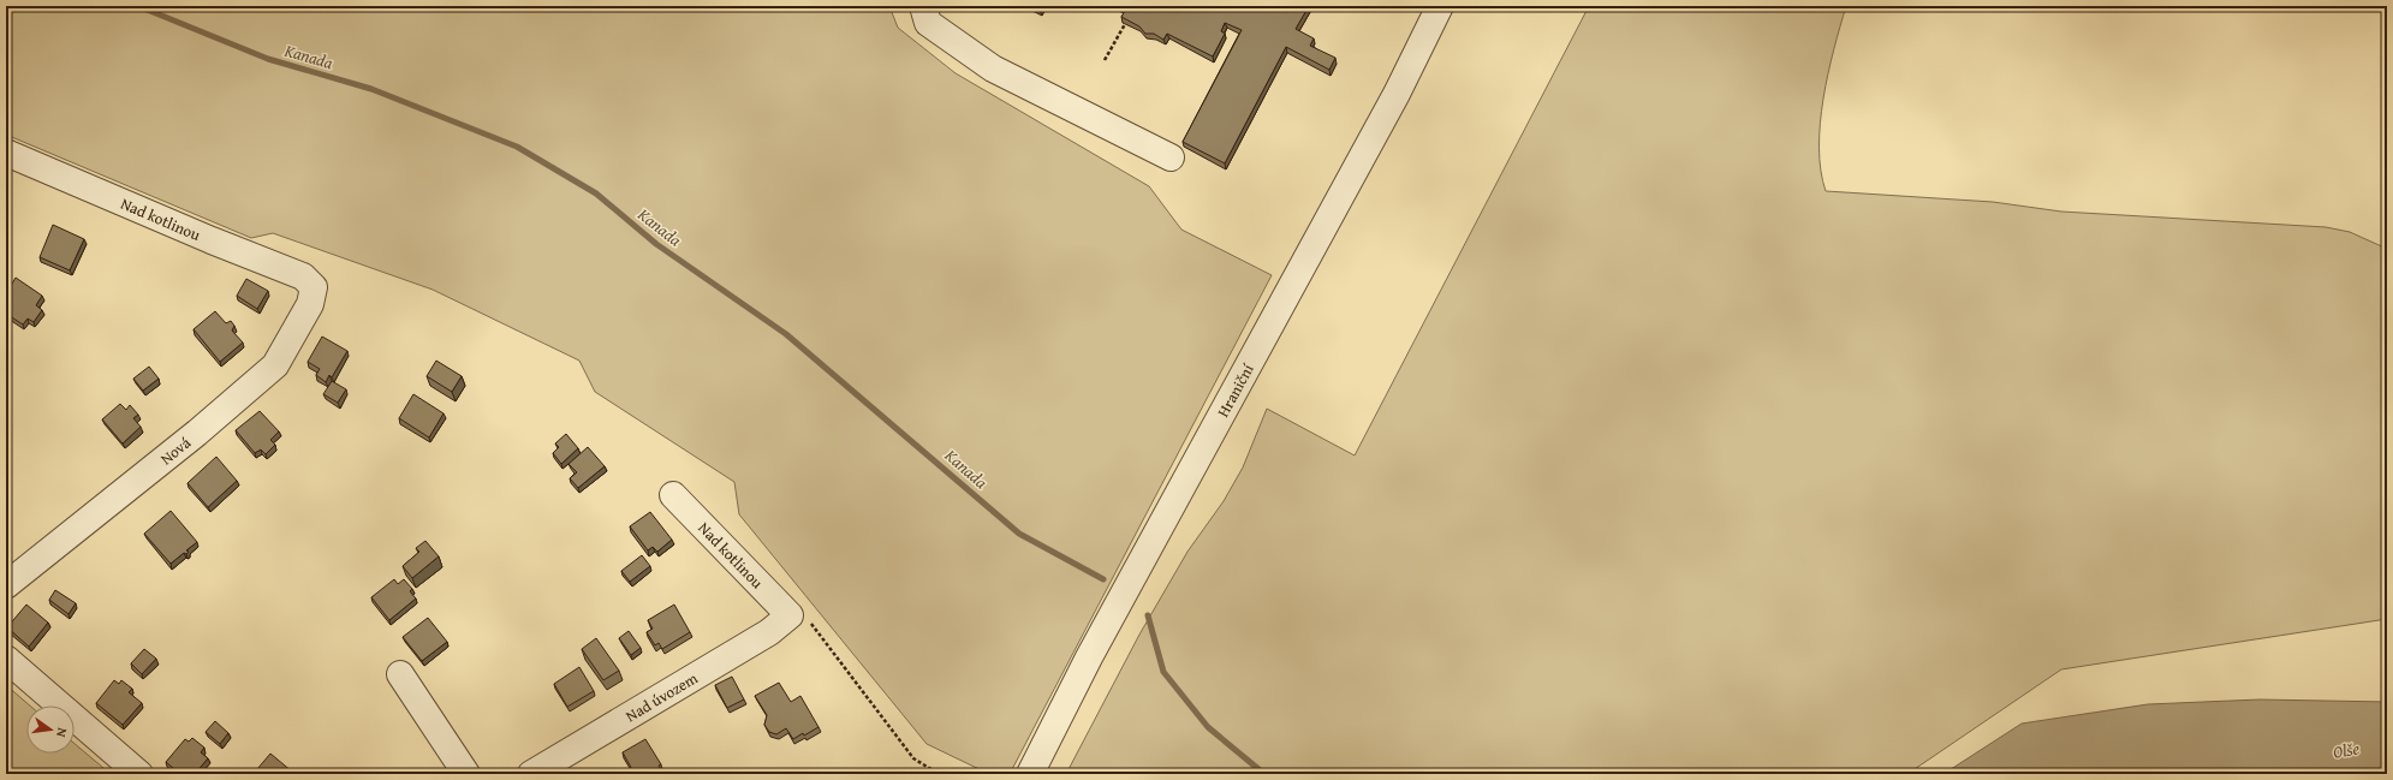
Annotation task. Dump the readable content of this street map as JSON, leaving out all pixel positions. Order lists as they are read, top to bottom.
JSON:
{
  "streets": {
    "street": [
      "Nad kotlinou",
      "Hraniční",
      "Nová",
      "Nad úvozem"
    ]
  },
  "crossings": [
    ["Nad kotlinou", "Nová"],
    ["Nad kotlinou", "Nad úvozem"]
  ],
  "water": ["Kanada", "Olše"],
  "north": "right"
}
